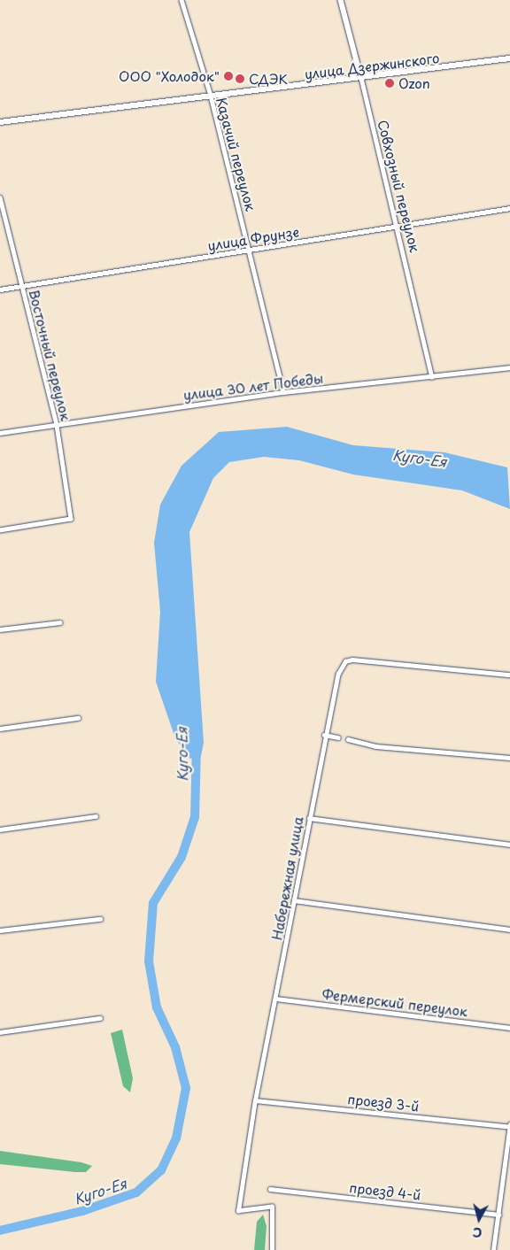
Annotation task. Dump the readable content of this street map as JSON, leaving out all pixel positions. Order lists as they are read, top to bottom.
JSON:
{
  "streets": {
    "street": [
      "улица Дзержинского",
      "Казачий переулок",
      "Совхозный переулок",
      "улица Фрунзе",
      "Восточный переулок",
      "улица 30 лет Победы",
      "Набережная улица",
      "Фермерский переулок",
      "проезд 3-й",
      "проезд 4-й"
    ]
  },
  "crossings": [
    ["улица Дзержинского", "Казачий переулок"],
    ["улица Дзержинского", "Совхозный переулок"],
    ["Казачий переулок", "улица Фрунзе"],
    ["Казачий переулок", "улица 30 лет Победы"],
    ["Совхозный переулок", "улица Фрунзе"],
    ["Совхозный переулок", "улица 30 лет Победы"],
    ["улица Фрунзе", "Восточный переулок"],
    ["Восточный переулок", "улица 30 лет Победы"],
    ["Набережная улица", "Фермерский переулок"],
    ["Набережная улица", "проезд 3-й"]
  ],
  "water": ["Куго-Ея"],
  "places": ["ООО \"Холодок\"", "СДЭК", "Ozon"],
  "north": "bottom"
}
